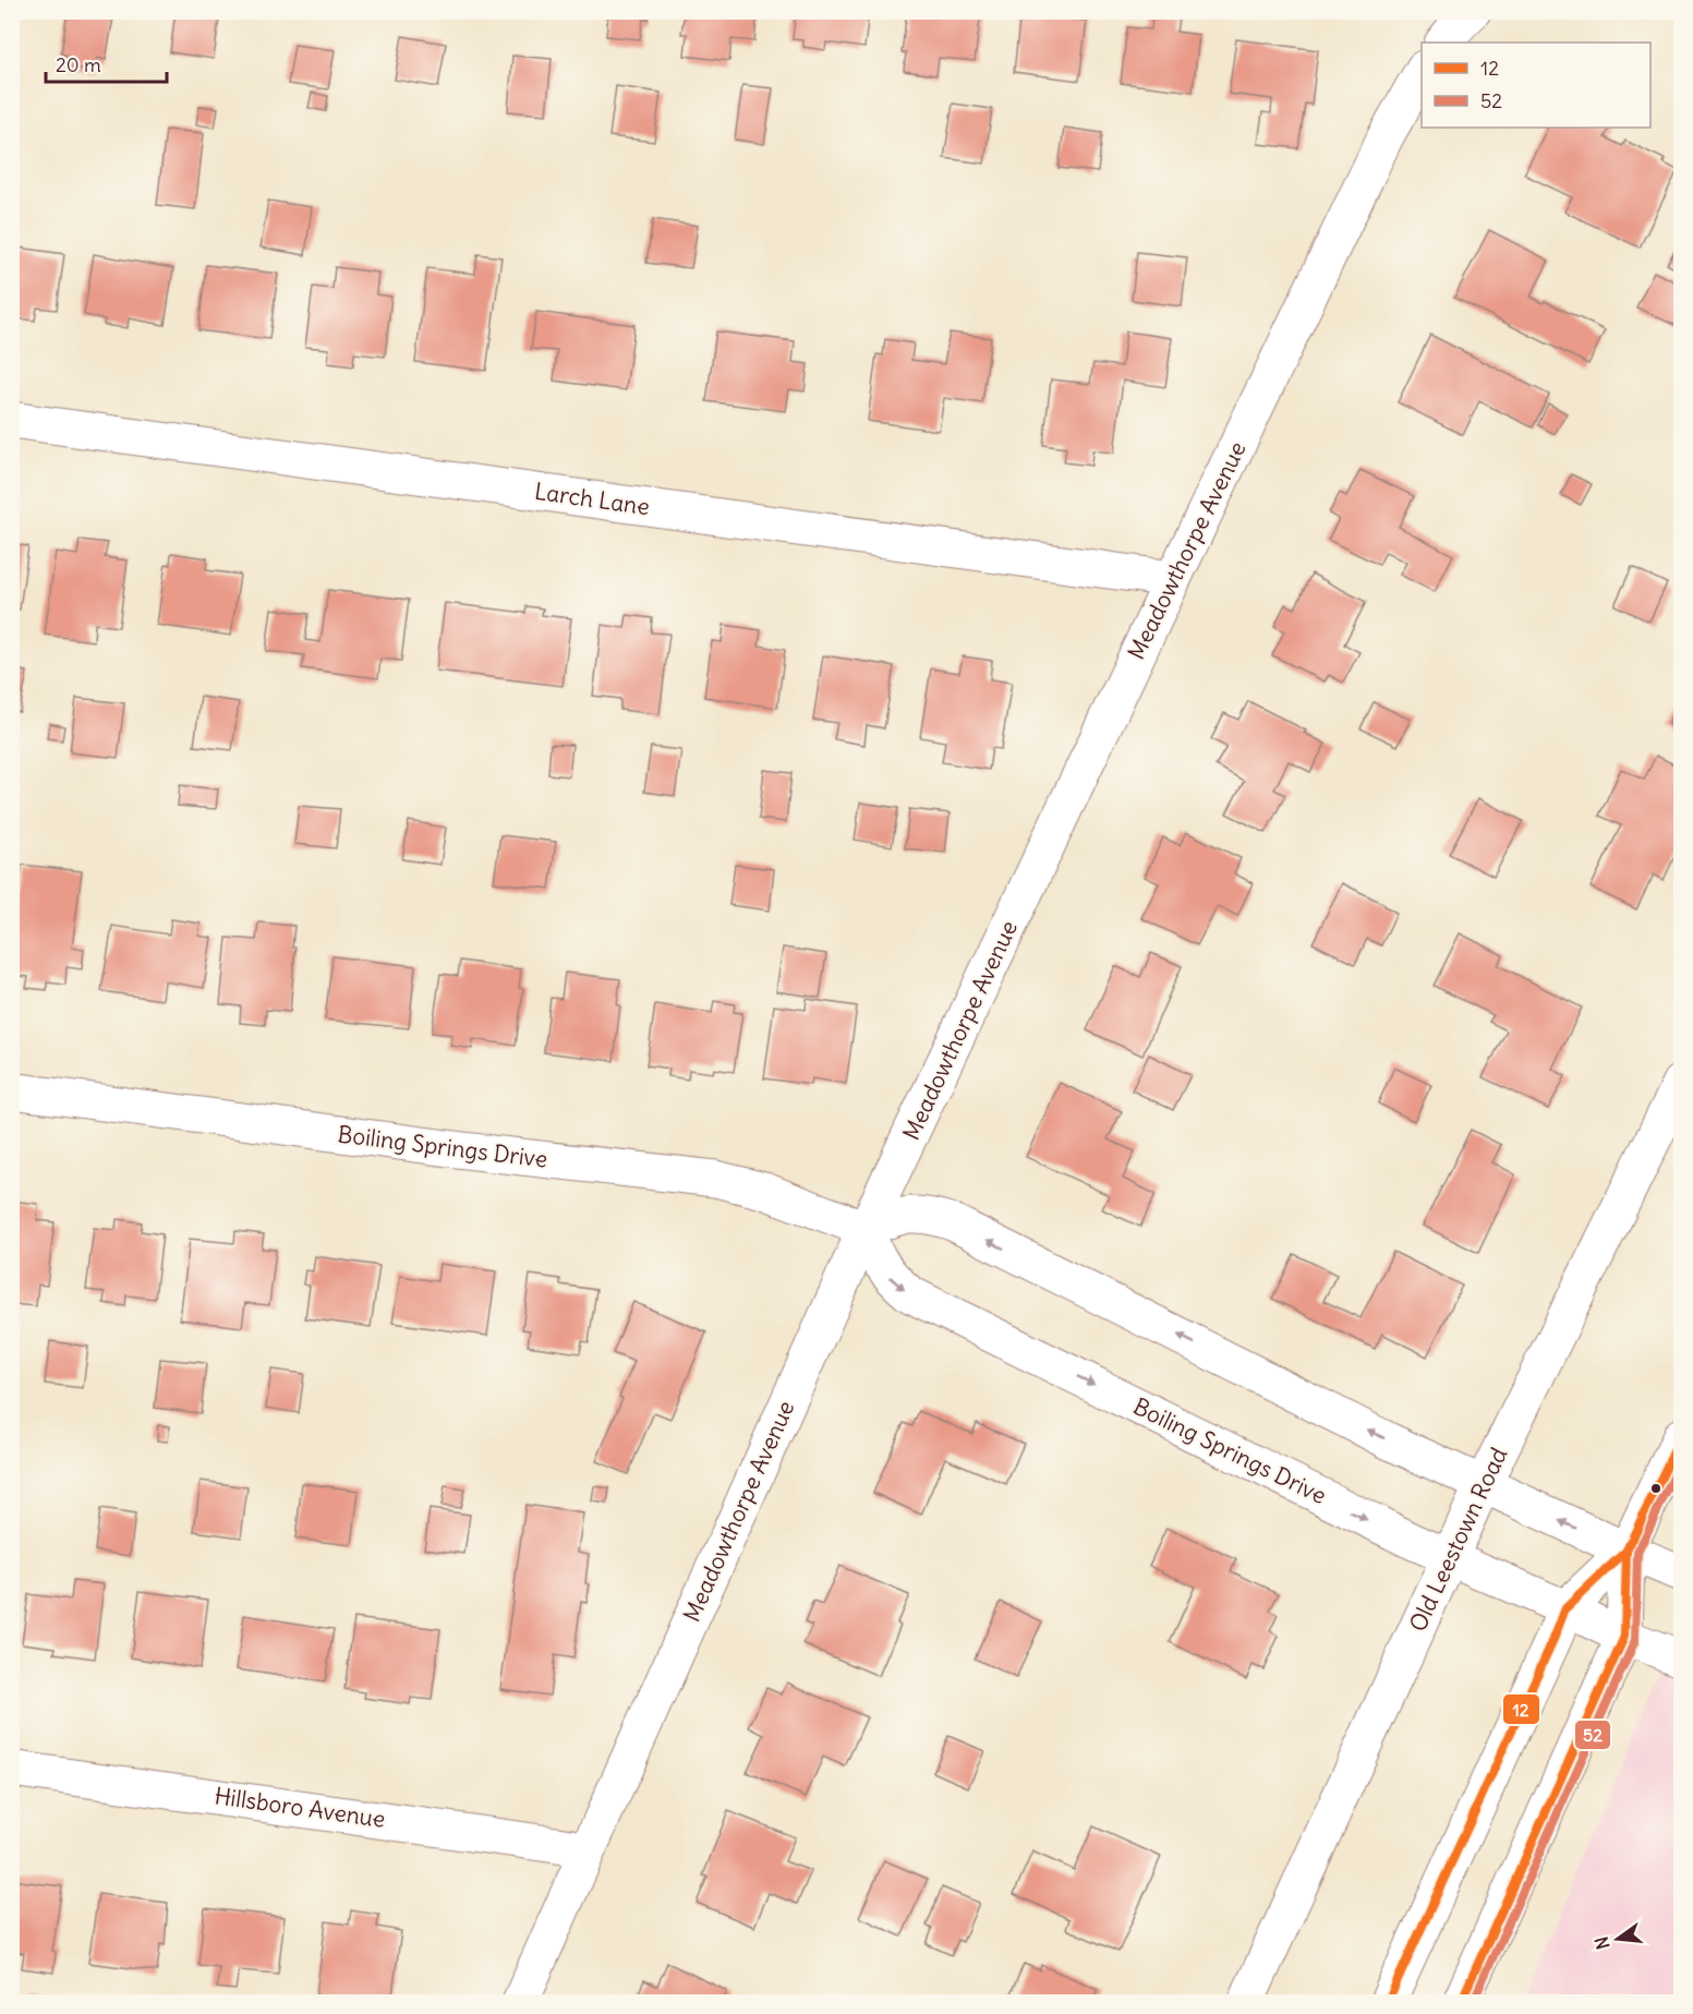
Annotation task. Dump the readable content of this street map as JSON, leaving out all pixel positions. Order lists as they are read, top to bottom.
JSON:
{
  "streets": {
    "street": [
      "Larch Lane",
      "Meadowthorpe Avenue",
      "Boiling Springs Drive",
      "Old Leestown Road",
      "Hillsboro Avenue"
    ]
  },
  "crossings": [
    ["Larch Lane", "Meadowthorpe Avenue"],
    ["Meadowthorpe Avenue", "Boiling Springs Drive"],
    ["Meadowthorpe Avenue", "Hillsboro Avenue"],
    ["Boiling Springs Drive", "Old Leestown Road"]
  ],
  "lines": ["transit line 12", "transit line 52"],
  "legend": ["12", "52"],
  "scale_bar": "20 m",
  "north": "left"
}
